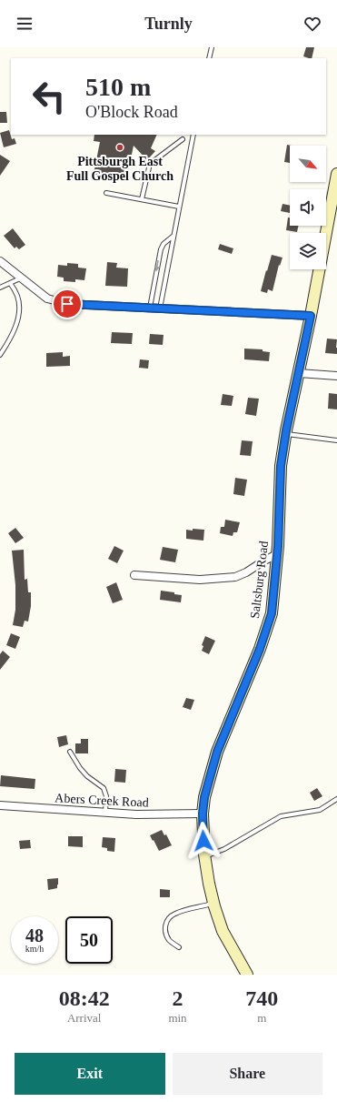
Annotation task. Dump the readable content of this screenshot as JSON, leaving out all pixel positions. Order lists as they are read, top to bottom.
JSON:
{
  "streets": {
    "main road": ["Saltsburg Road"],
    "street": ["Abers Creek Road"]
  },
  "crossings": [
    ["Saltsburg Road", "Abers Creek Road"]
  ],
  "places": ["Pittsburgh East Full Gospel Church"],
  "north": "bottom right",
  "page": {
    "header": "Turnly",
    "turn": ["510 m", "O'Block Road"],
    "speed": "48 km/h",
    "limit": "50",
    "eta": [
      "08:42",
      "Arrival",
      "2",
      "min",
      "740",
      "m"
    ],
    "buttons": ["Exit", "Share"]
  }
}
